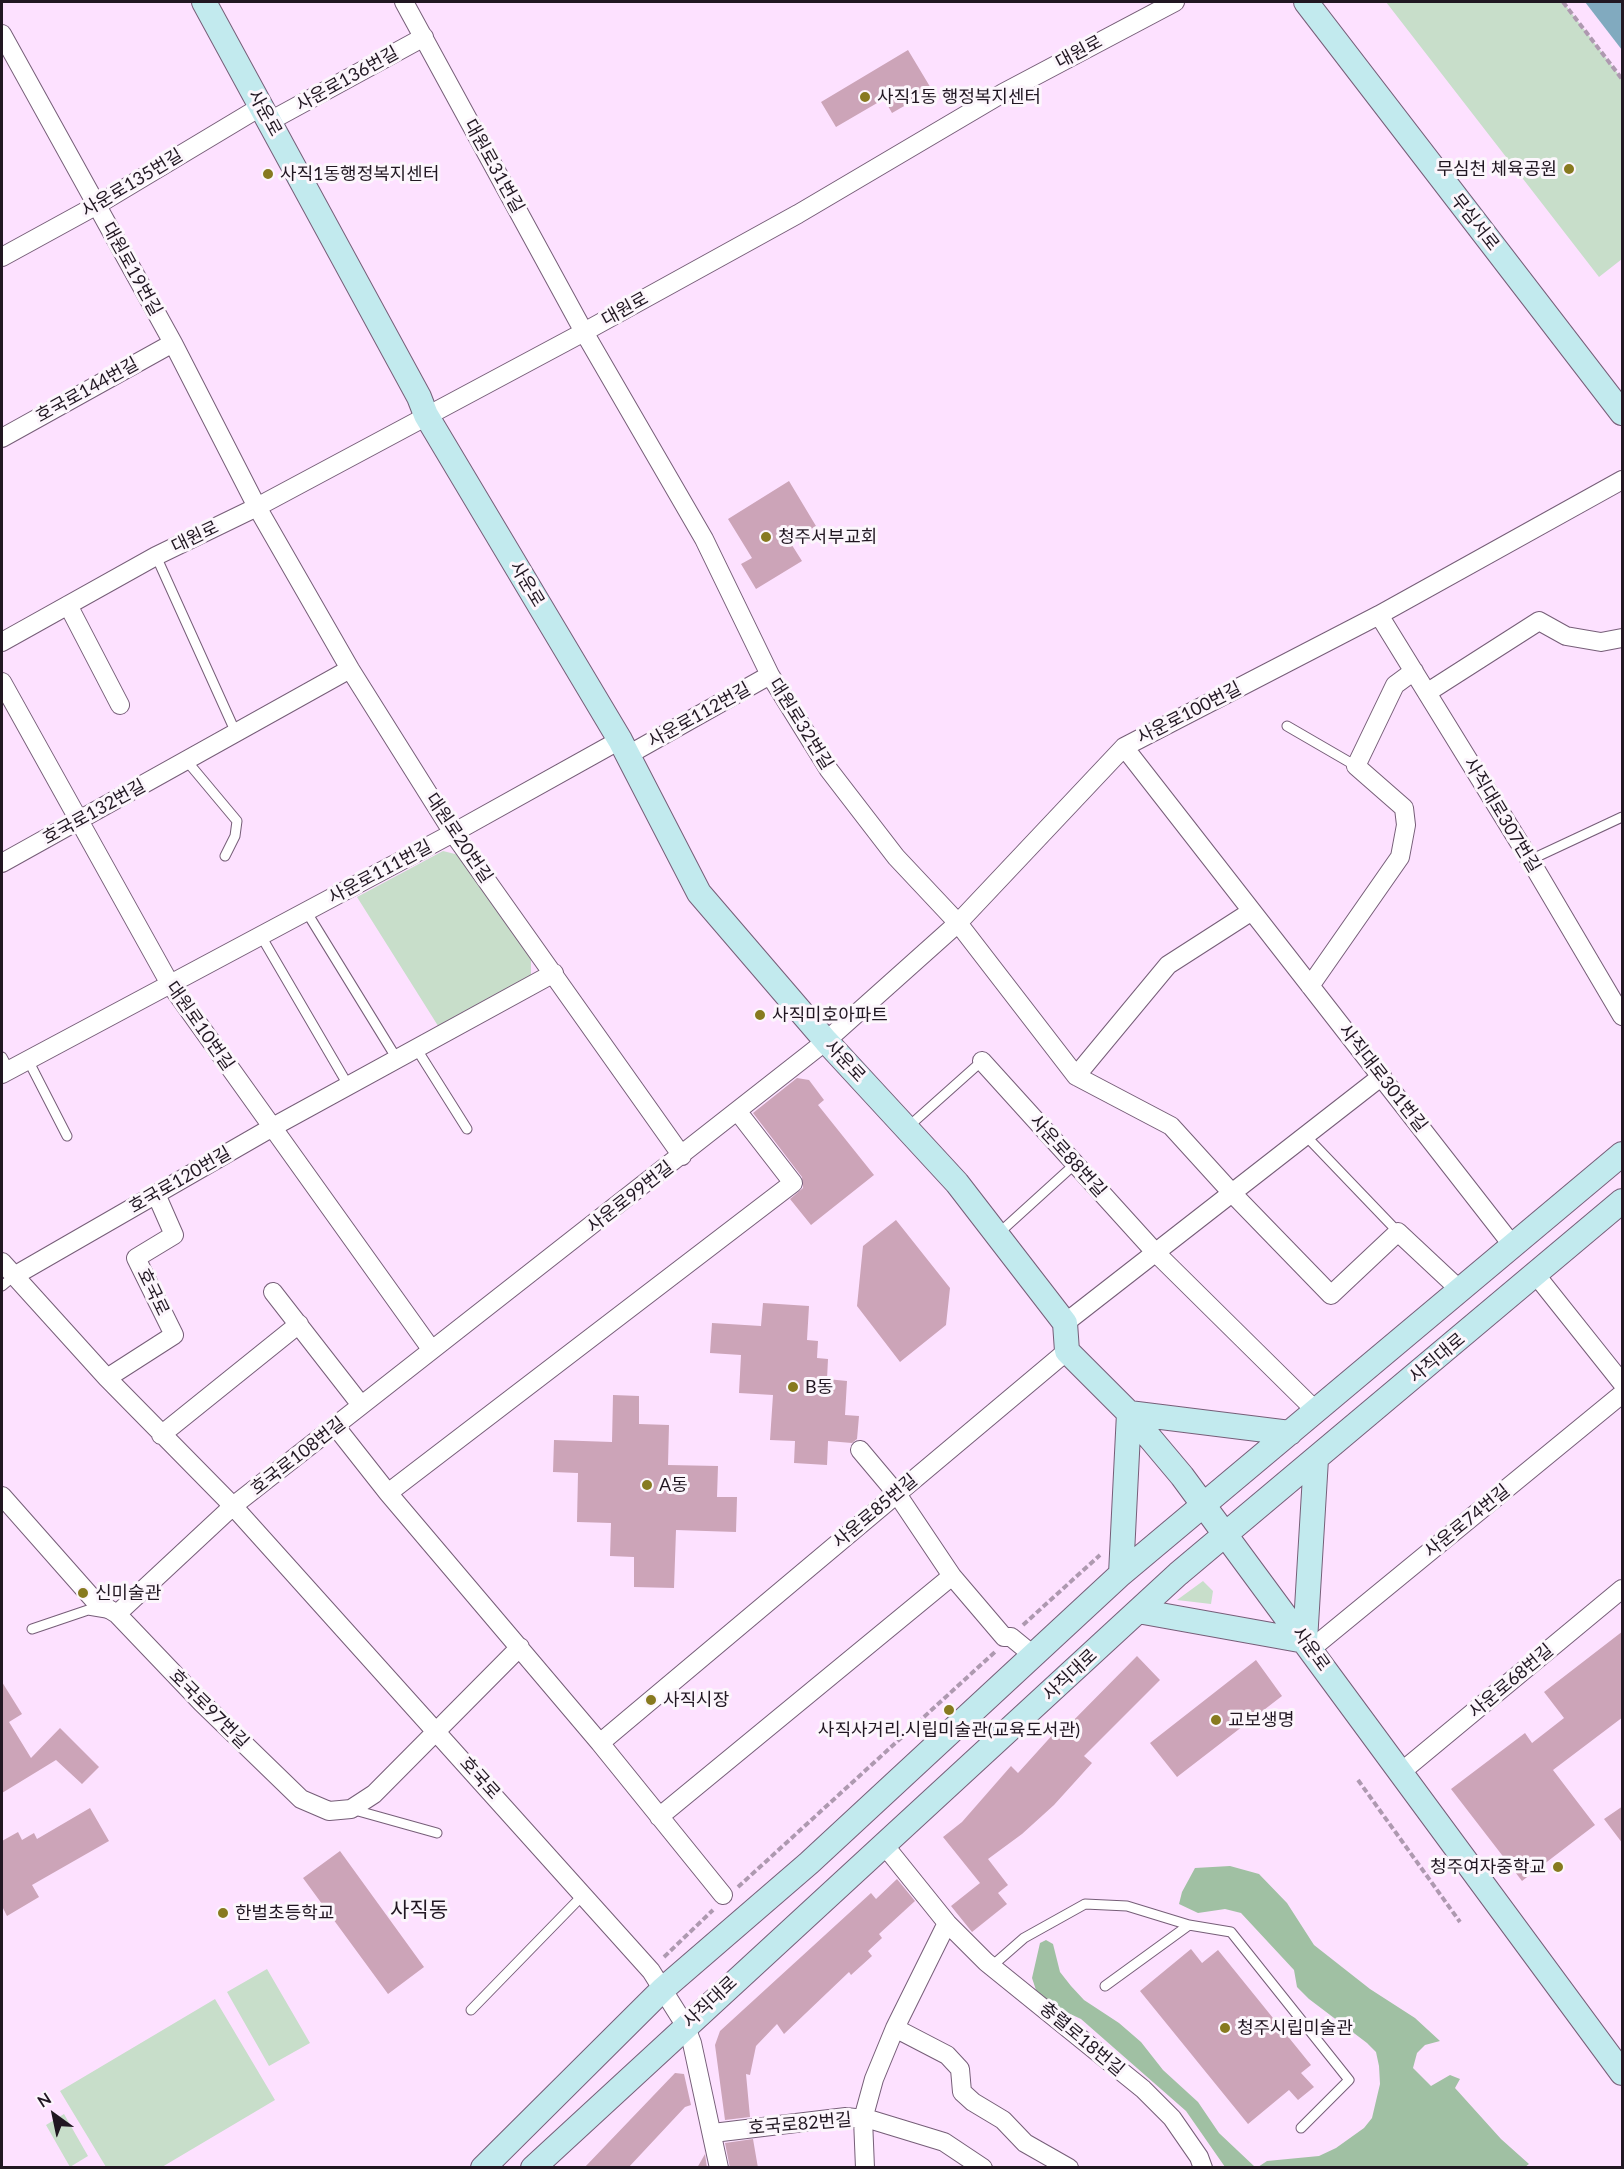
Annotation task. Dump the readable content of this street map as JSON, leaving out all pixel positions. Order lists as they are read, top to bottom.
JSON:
{
  "streets": {
    "street": [
      "대원로",
      "사운로136번길",
      "사운로",
      "대원로31번길",
      "사운로135번길",
      "무심서로",
      "대원로19번길",
      "호국로144번길",
      "사운로100번길",
      "사운로112번길",
      "대원로32번길",
      "호국로132번길",
      "사직대로307번길",
      "대원로20번길",
      "사운로111번길",
      "대원로10번길",
      "사직대로301번길",
      "사운로88번길",
      "호국로120번길",
      "사운로99번길",
      "호국로",
      "사직대로",
      "호국로108번길",
      "사운로85번길",
      "사운로74번길",
      "사운로68번길",
      "호국로97번길",
      "충렬로18번길",
      "호국로82번길"
    ]
  },
  "crossings": [
    ["대원로", "사운로"],
    ["대원로", "대원로31번길"],
    ["대원로", "대원로19번길"],
    ["대원로", "대원로32번길"],
    ["대원로", "대원로20번길"],
    ["사운로136번길", "사운로"],
    ["사운로136번길", "대원로31번길"],
    ["사운로136번길", "사운로135번길"],
    ["사운로", "사운로135번길"],
    ["사운로", "사운로100번길"],
    ["사운로", "사운로112번길"],
    ["사운로", "사운로111번길"],
    ["사운로", "사운로99번길"],
    ["사운로", "사직대로"],
    ["사운로", "사운로85번길"],
    ["사운로", "사운로74번길"],
    ["사운로", "사운로68번길"],
    ["대원로31번길", "대원로32번길"],
    ["사운로135번길", "대원로19번길"],
    ["대원로19번길", "호국로144번길"],
    ["대원로19번길", "대원로20번길"],
    ["사운로100번길", "대원로32번길"],
    ["사운로100번길", "사직대로307번길"],
    ["사운로100번길", "사직대로301번길"],
    ["사운로100번길", "사운로99번길"],
    ["사운로112번길", "대원로32번길"],
    ["사운로112번길", "사운로111번길"],
    ["호국로132번길", "대원로20번길"],
    ["호국로132번길", "대원로10번길"],
    ["대원로20번길", "사운로111번길"],
    ["대원로20번길", "호국로120번길"],
    ["대원로20번길", "사운로99번길"],
    ["사운로111번길", "대원로10번길"],
    ["대원로10번길", "호국로120번길"],
    ["대원로10번길", "사운로99번길"],
    ["대원로10번길", "호국로108번길"],
    ["사직대로301번길", "사직대로"],
    ["호국로120번길", "호국로"],
    ["사운로99번길", "호국로108번길"],
    ["호국로", "사직대로"],
    ["호국로", "호국로108번길"],
    ["호국로", "호국로82번길"],
    ["사직대로", "충렬로18번길"],
    ["호국로108번길", "호국로97번길"]
  ],
  "districts": ["사직동"],
  "places": [
    "사직1동 행정복지센터",
    "무심천 체육공원",
    "사직1동행정복지센터",
    "청주서부교회",
    "사직미호아파트",
    "B동",
    "A동",
    "신미술관",
    "사직시장",
    "사직사거리.시립미술관(교육도서관)",
    "교보생명",
    "청주여자중학교",
    "한벌초등학교",
    "청주시립미술관"
  ],
  "north": "top left"
}
